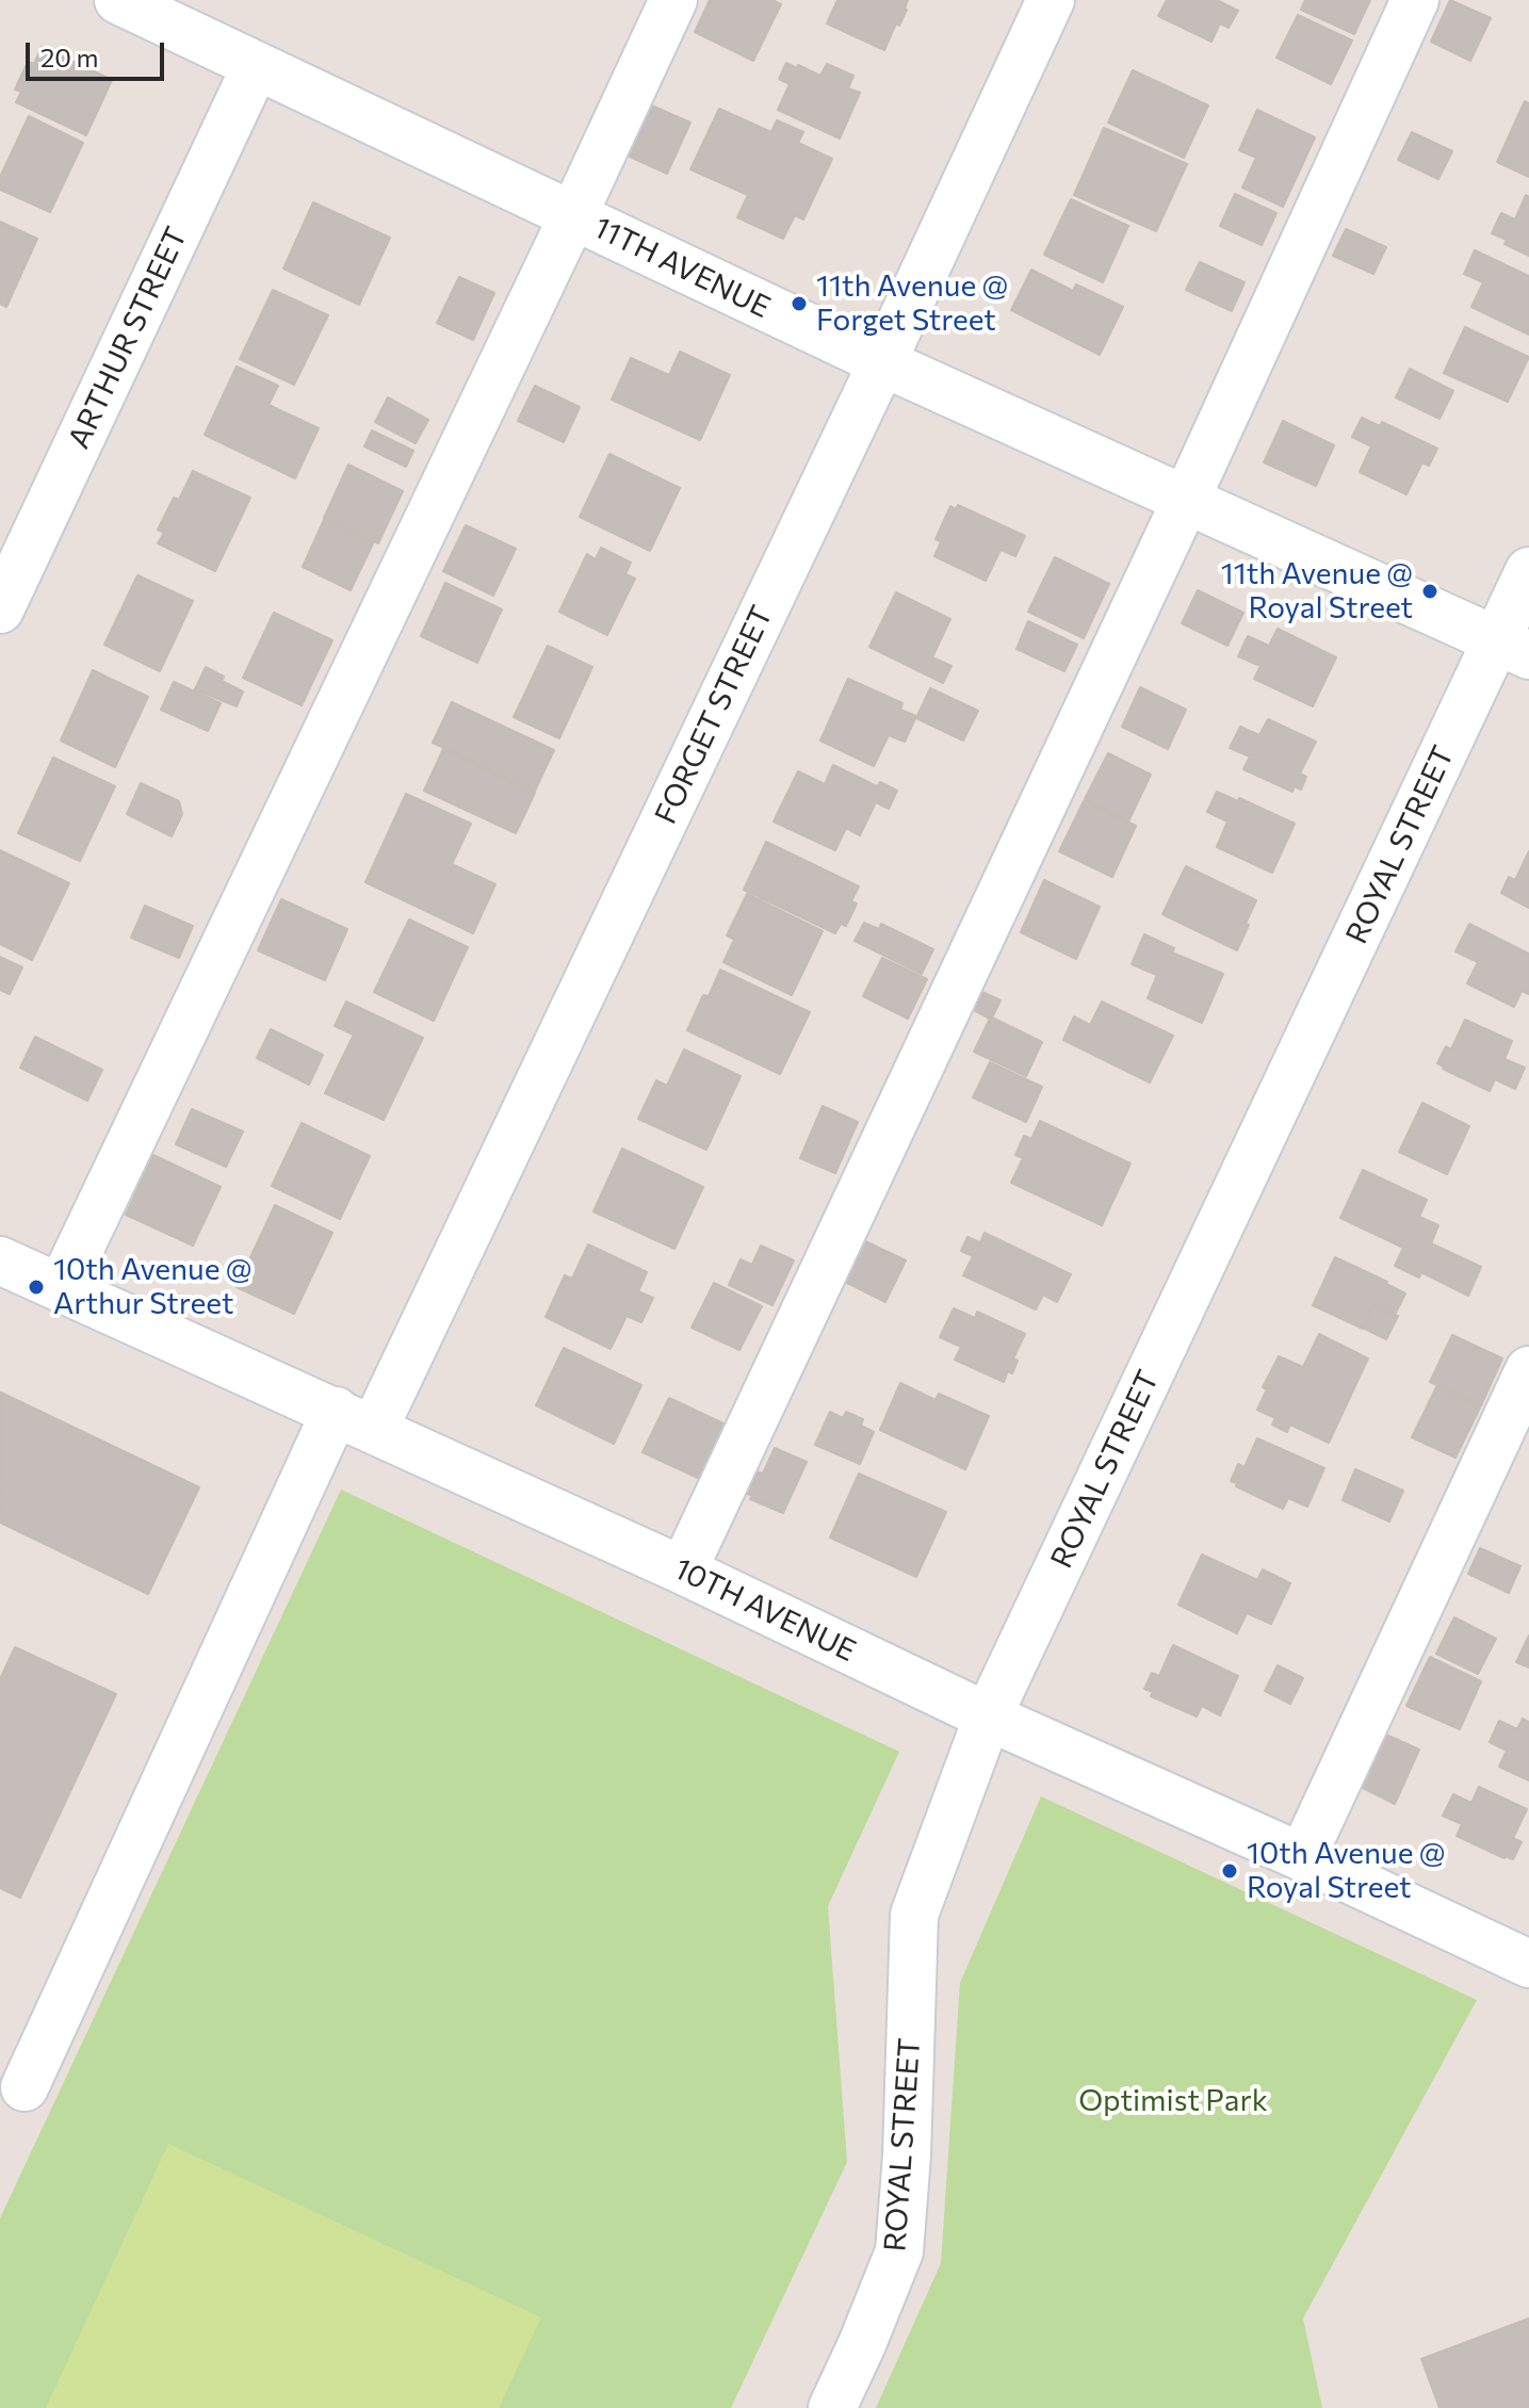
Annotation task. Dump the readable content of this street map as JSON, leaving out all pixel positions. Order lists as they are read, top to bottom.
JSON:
{
  "streets": {
    "street": [
      "11TH AVENUE",
      "ARTHUR STREET",
      "FORGET STREET",
      "ROYAL STREET",
      "10TH AVENUE"
    ]
  },
  "crossings": [
    ["11TH AVENUE", "ARTHUR STREET"],
    ["11TH AVENUE", "FORGET STREET"],
    ["11TH AVENUE", "ROYAL STREET"],
    ["FORGET STREET", "10TH AVENUE"],
    ["ROYAL STREET", "10TH AVENUE"]
  ],
  "parks": ["Optimist Park"],
  "places": [
    "11th Avenue @ Forget Street",
    "11th Avenue @ Royal Street",
    "10th Avenue @ Arthur Street",
    "10th Avenue @ Royal Street"
  ],
  "scale_bar": "20 m"
}
